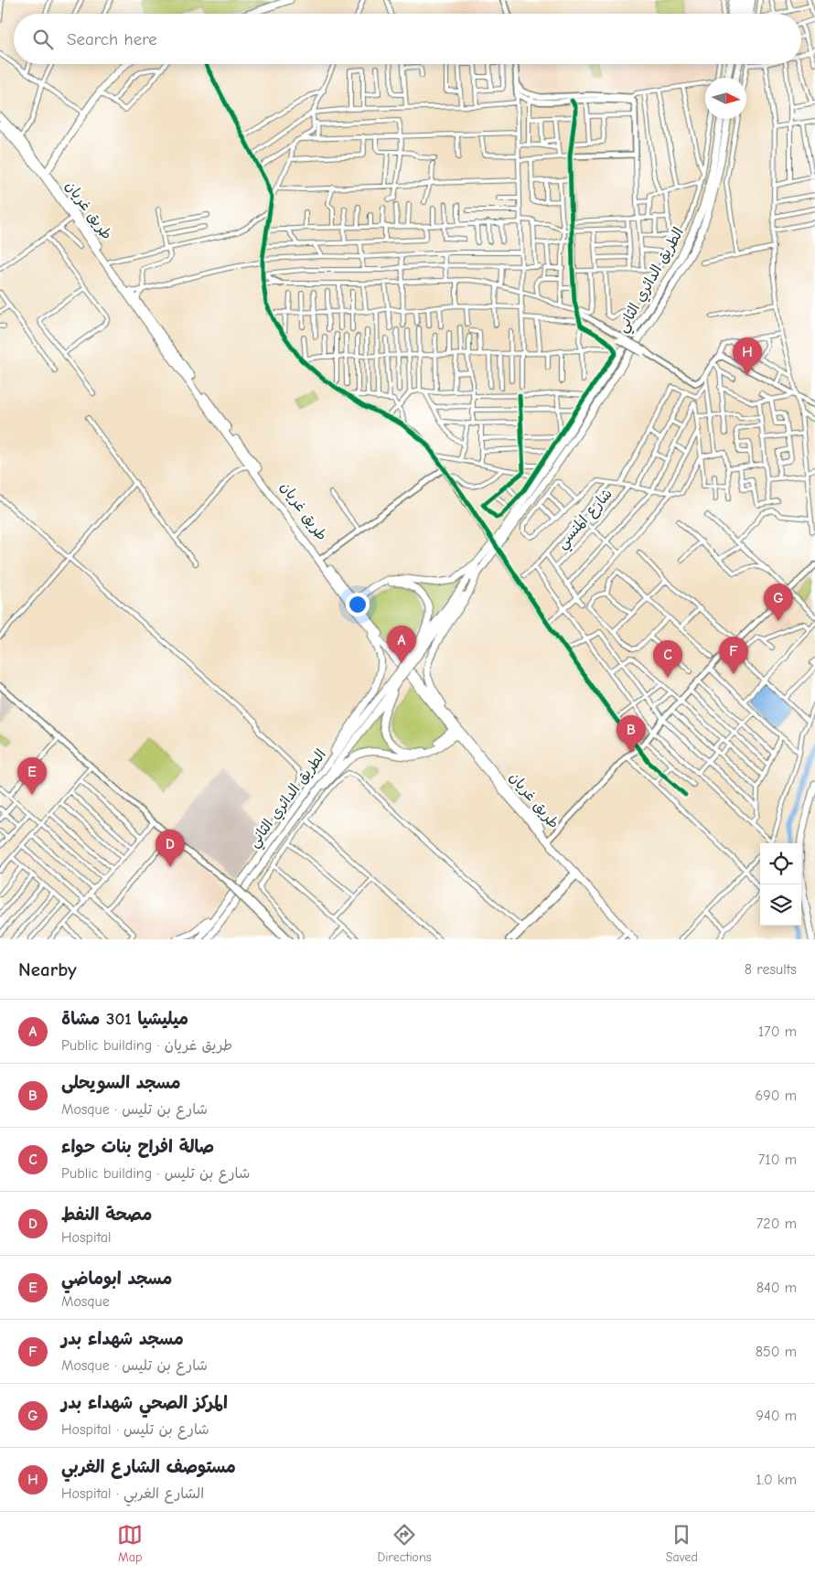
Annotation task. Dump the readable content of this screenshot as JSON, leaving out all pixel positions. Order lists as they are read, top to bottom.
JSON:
{
  "streets": {
    "highway": ["طريق غريان", "الطريق الدائري الثاني"],
    "street": ["شارع المنسي"]
  },
  "north": "right",
  "page": {
    "search": "Search here",
    "pins": [
      "H",
      "G",
      "A",
      "F",
      "C",
      "B",
      "E",
      "D"
    ],
    "heading": ["Nearby", "8 results"],
    "list": [
      {
        "mark": "A",
        "name": "ميليشيا 301 مشاة",
        "note": "Public building · طريق غريان",
        "value": "170 m"
      },
      {
        "mark": "B",
        "name": "مسجد السويحلى",
        "note": "Mosque · شارع بن تليس",
        "value": "690 m"
      },
      {
        "mark": "C",
        "name": "صالة افراح بنات حواء",
        "note": "Public building · شارع بن تليس",
        "value": "710 m"
      },
      {
        "mark": "D",
        "name": "مصحة النفط",
        "note": "Hospital",
        "value": "720 m"
      },
      {
        "mark": "E",
        "name": "مسجد ابوماضي",
        "note": "Mosque",
        "value": "840 m"
      },
      {
        "mark": "F",
        "name": "مسجد شهداء بدر",
        "note": "Mosque · شارع بن تليس",
        "value": "850 m"
      },
      {
        "mark": "G",
        "name": "المركز الصحي شهداء بدر",
        "note": "Hospital · شارع بن تليس",
        "value": "940 m"
      },
      {
        "mark": "H",
        "name": "مستوصف الشارع الغربي",
        "note": "Hospital · الشارع الغربي",
        "value": "1.0 km"
      }
    ],
    "nav": ["Map", "Directions", "Saved"]
  }
}
